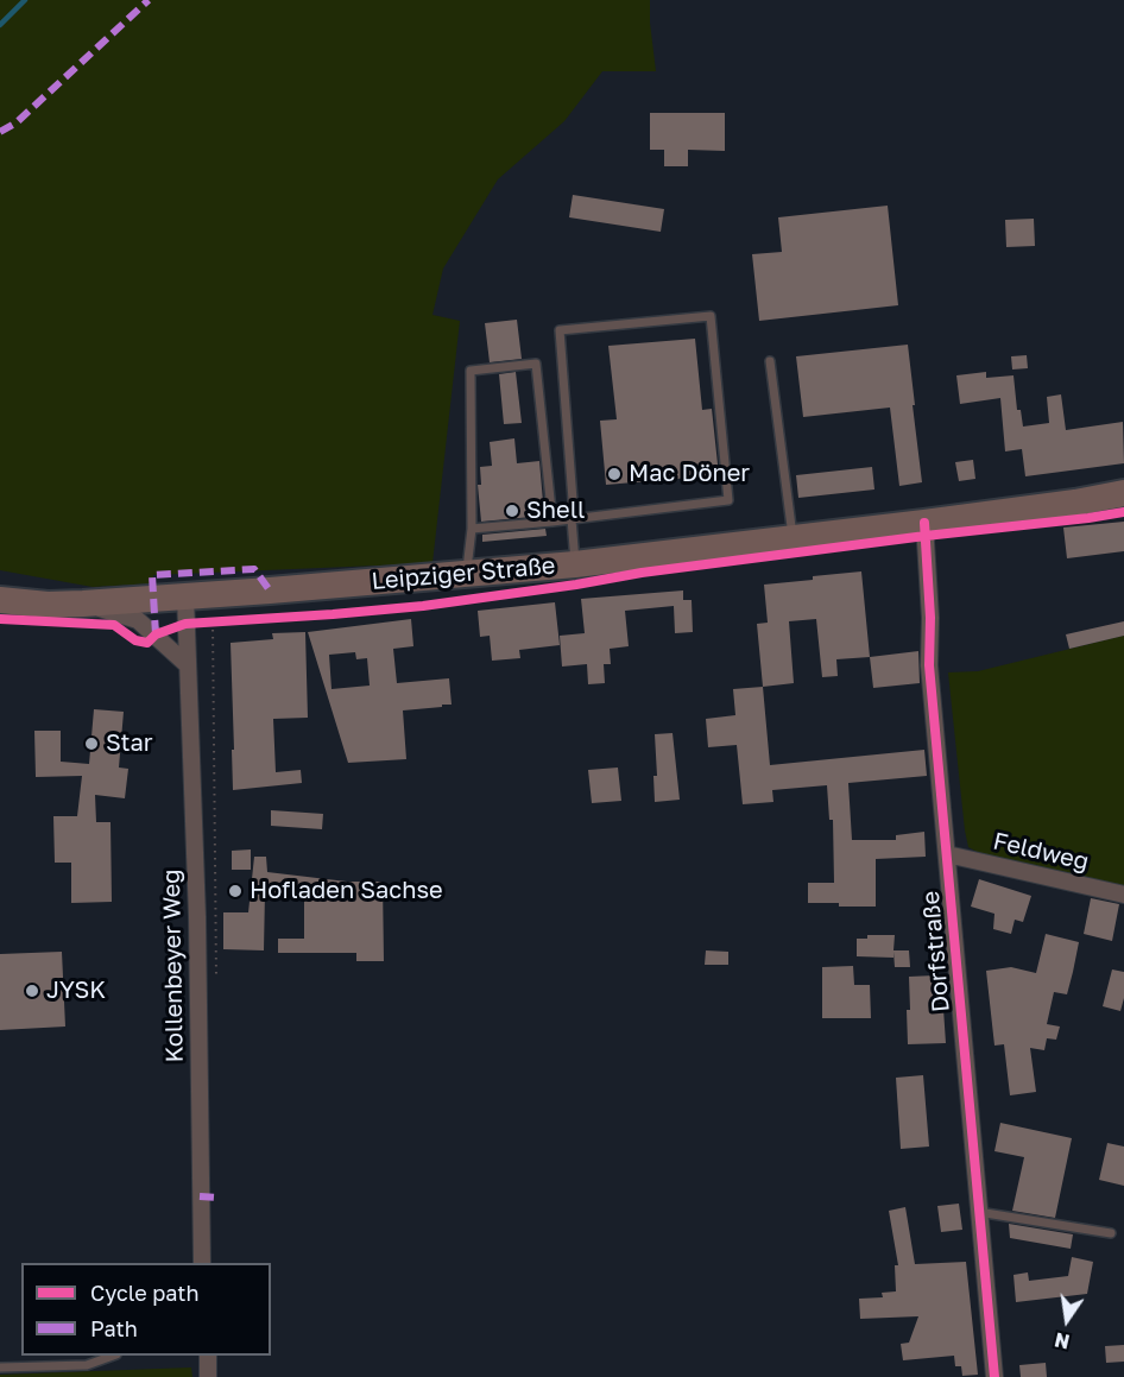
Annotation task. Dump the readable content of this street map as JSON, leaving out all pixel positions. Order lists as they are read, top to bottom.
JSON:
{
  "streets": {
    "main road": ["Leipziger Straße"],
    "street": ["Feldweg", "Dorfstraße", "Kollenbeyer Weg"]
  },
  "crossings": [
    ["Leipziger Straße", "Dorfstraße"],
    ["Leipziger Straße", "Kollenbeyer Weg"],
    ["Feldweg", "Dorfstraße"]
  ],
  "places": [
    "Mac Döner",
    "Shell",
    "Star",
    "Hofladen Sachse",
    "JYSK"
  ],
  "legend": ["Cycle path", "Path"],
  "north": "bottom"
}
